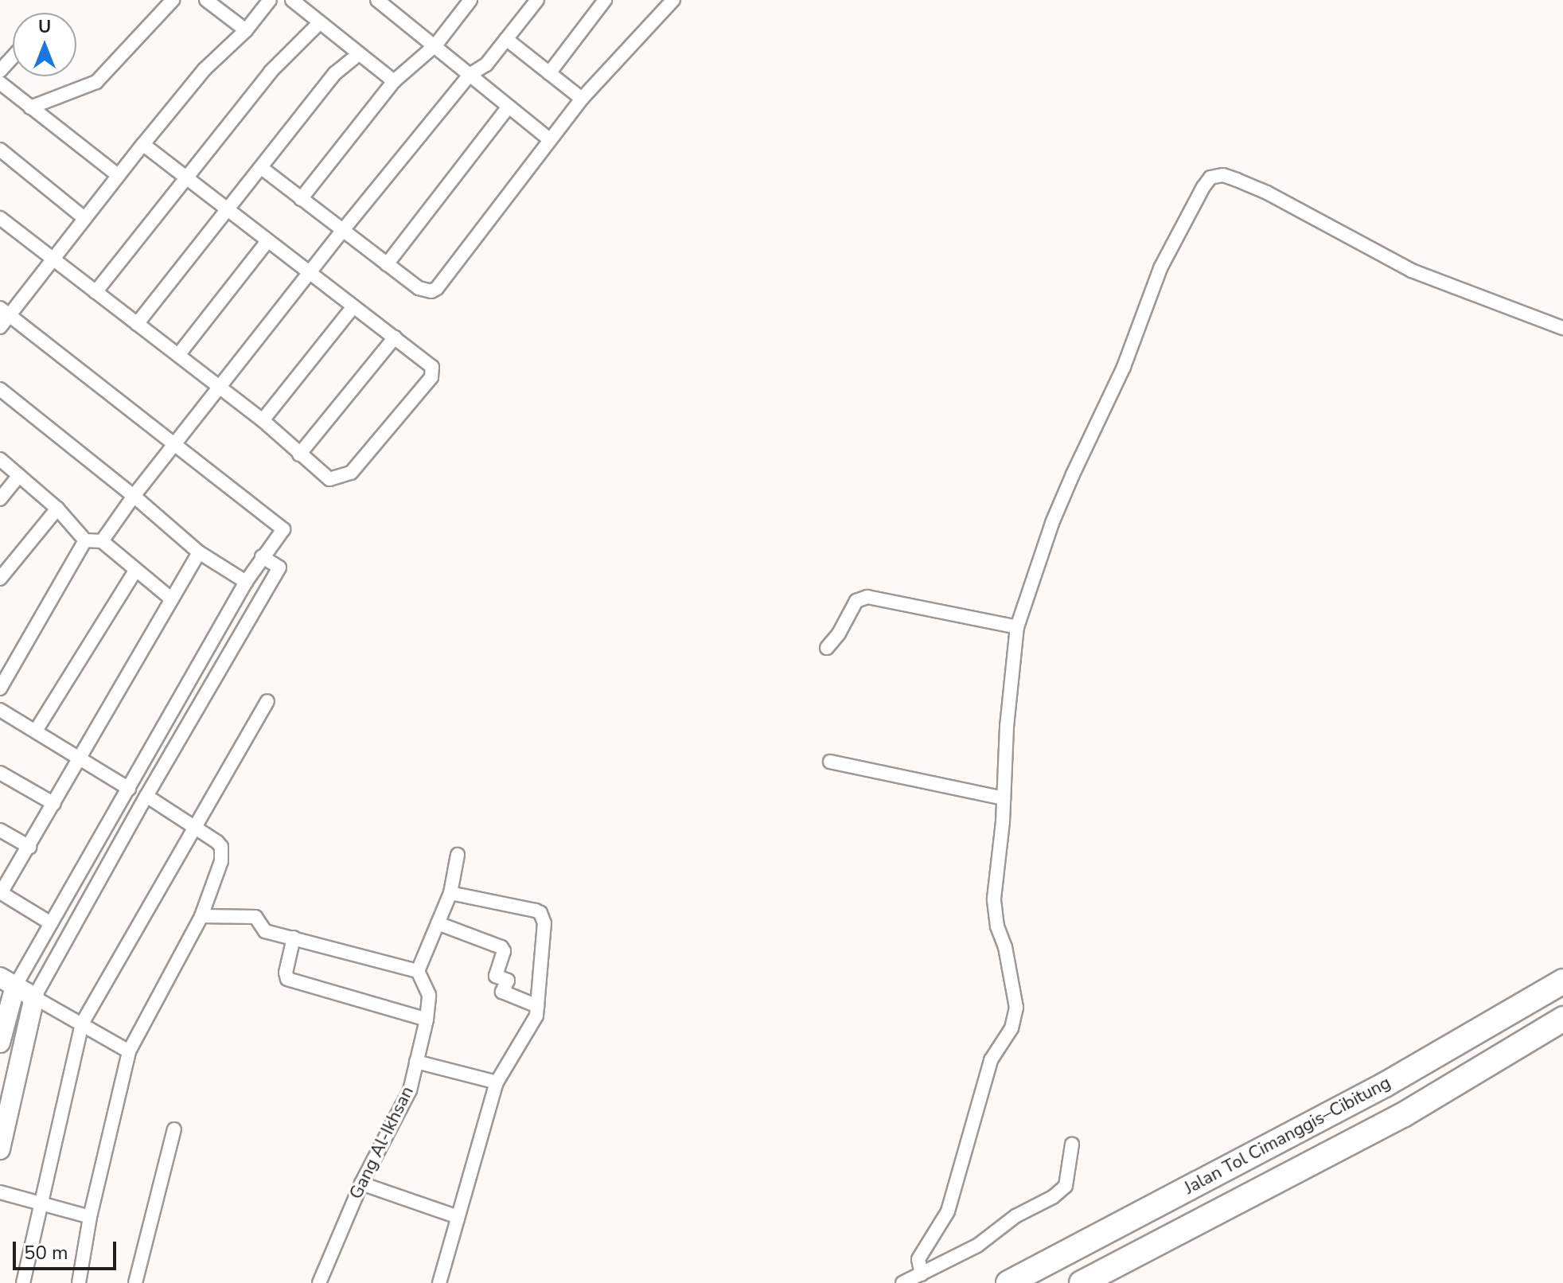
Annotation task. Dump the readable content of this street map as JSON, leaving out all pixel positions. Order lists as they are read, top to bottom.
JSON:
{
  "streets": {
    "highway": ["Jalan Tol Cimanggis–Cibitung"],
    "street": ["Gang Al-Ikhsan"]
  },
  "scale_bar": "50 m",
  "north": "top"
}
